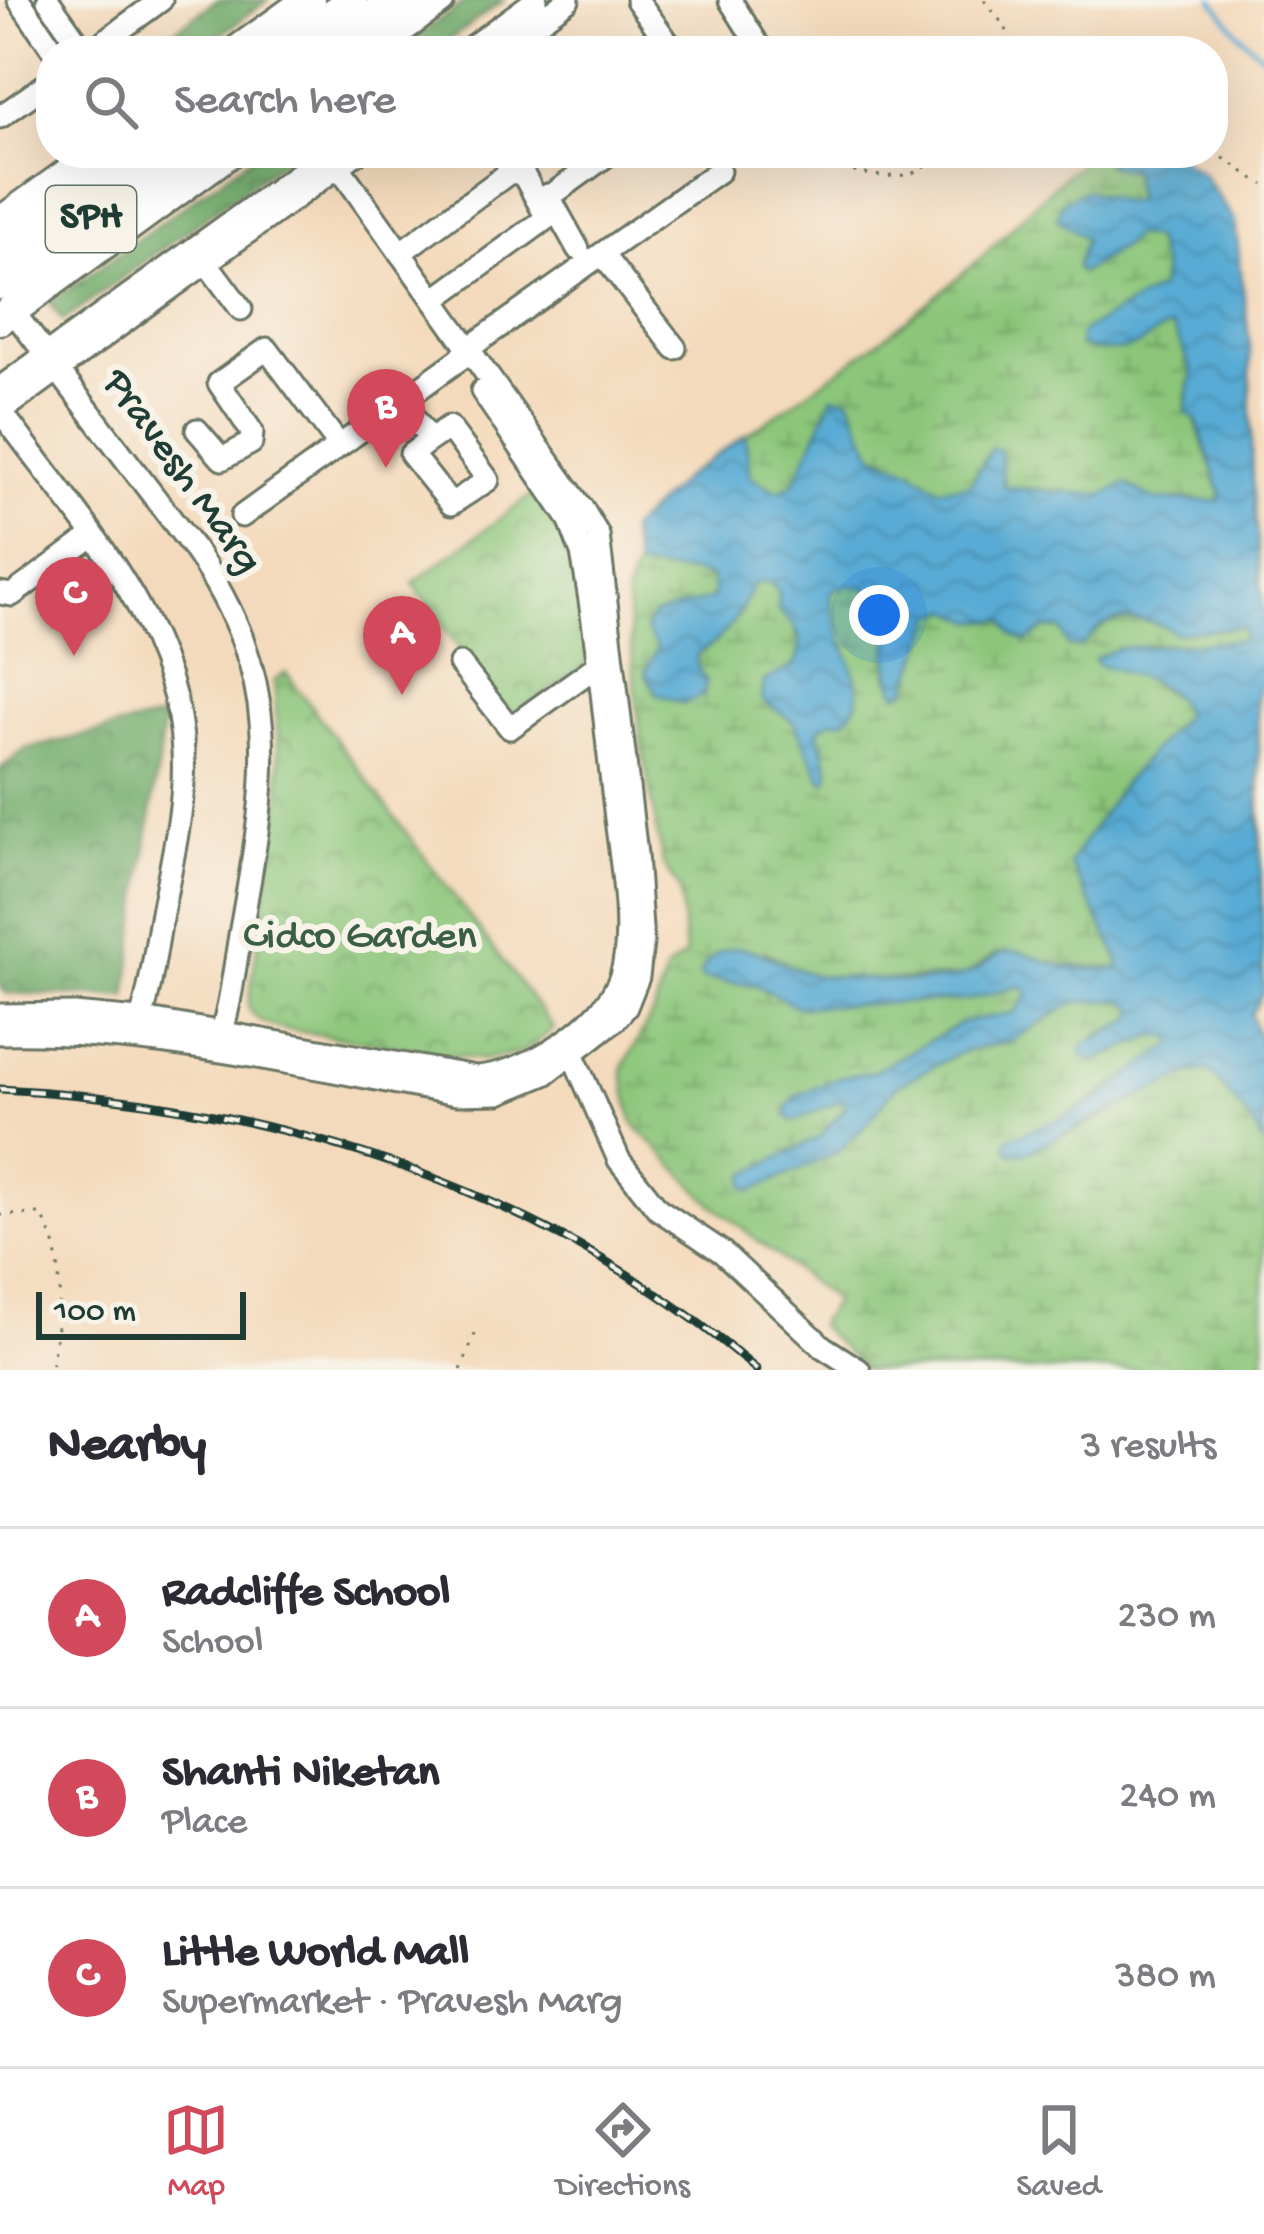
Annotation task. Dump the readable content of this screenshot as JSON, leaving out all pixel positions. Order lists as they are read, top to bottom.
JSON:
{
  "streets": {
    "highway": ["SPH"],
    "street": ["Pravesh Marg"]
  },
  "crossings": [
    ["SPH", "Pravesh Marg"]
  ],
  "parks": ["Cidco Garden"],
  "scale_bar": "100 m",
  "page": {
    "search": "Search here",
    "pins": ["B", "C", "A"],
    "scale": "100 m",
    "heading": ["Nearby", "3 results"],
    "list": [
      {
        "mark": "A",
        "name": "Radcliffe School",
        "note": "School",
        "value": "230 m"
      },
      {
        "mark": "B",
        "name": "Shanti Niketan",
        "note": "Place",
        "value": "240 m"
      },
      {
        "mark": "C",
        "name": "Little World Mall",
        "note": "Supermarket · Pravesh Marg",
        "value": "380 m"
      }
    ],
    "nav": ["Map", "Directions", "Saved"]
  }
}
